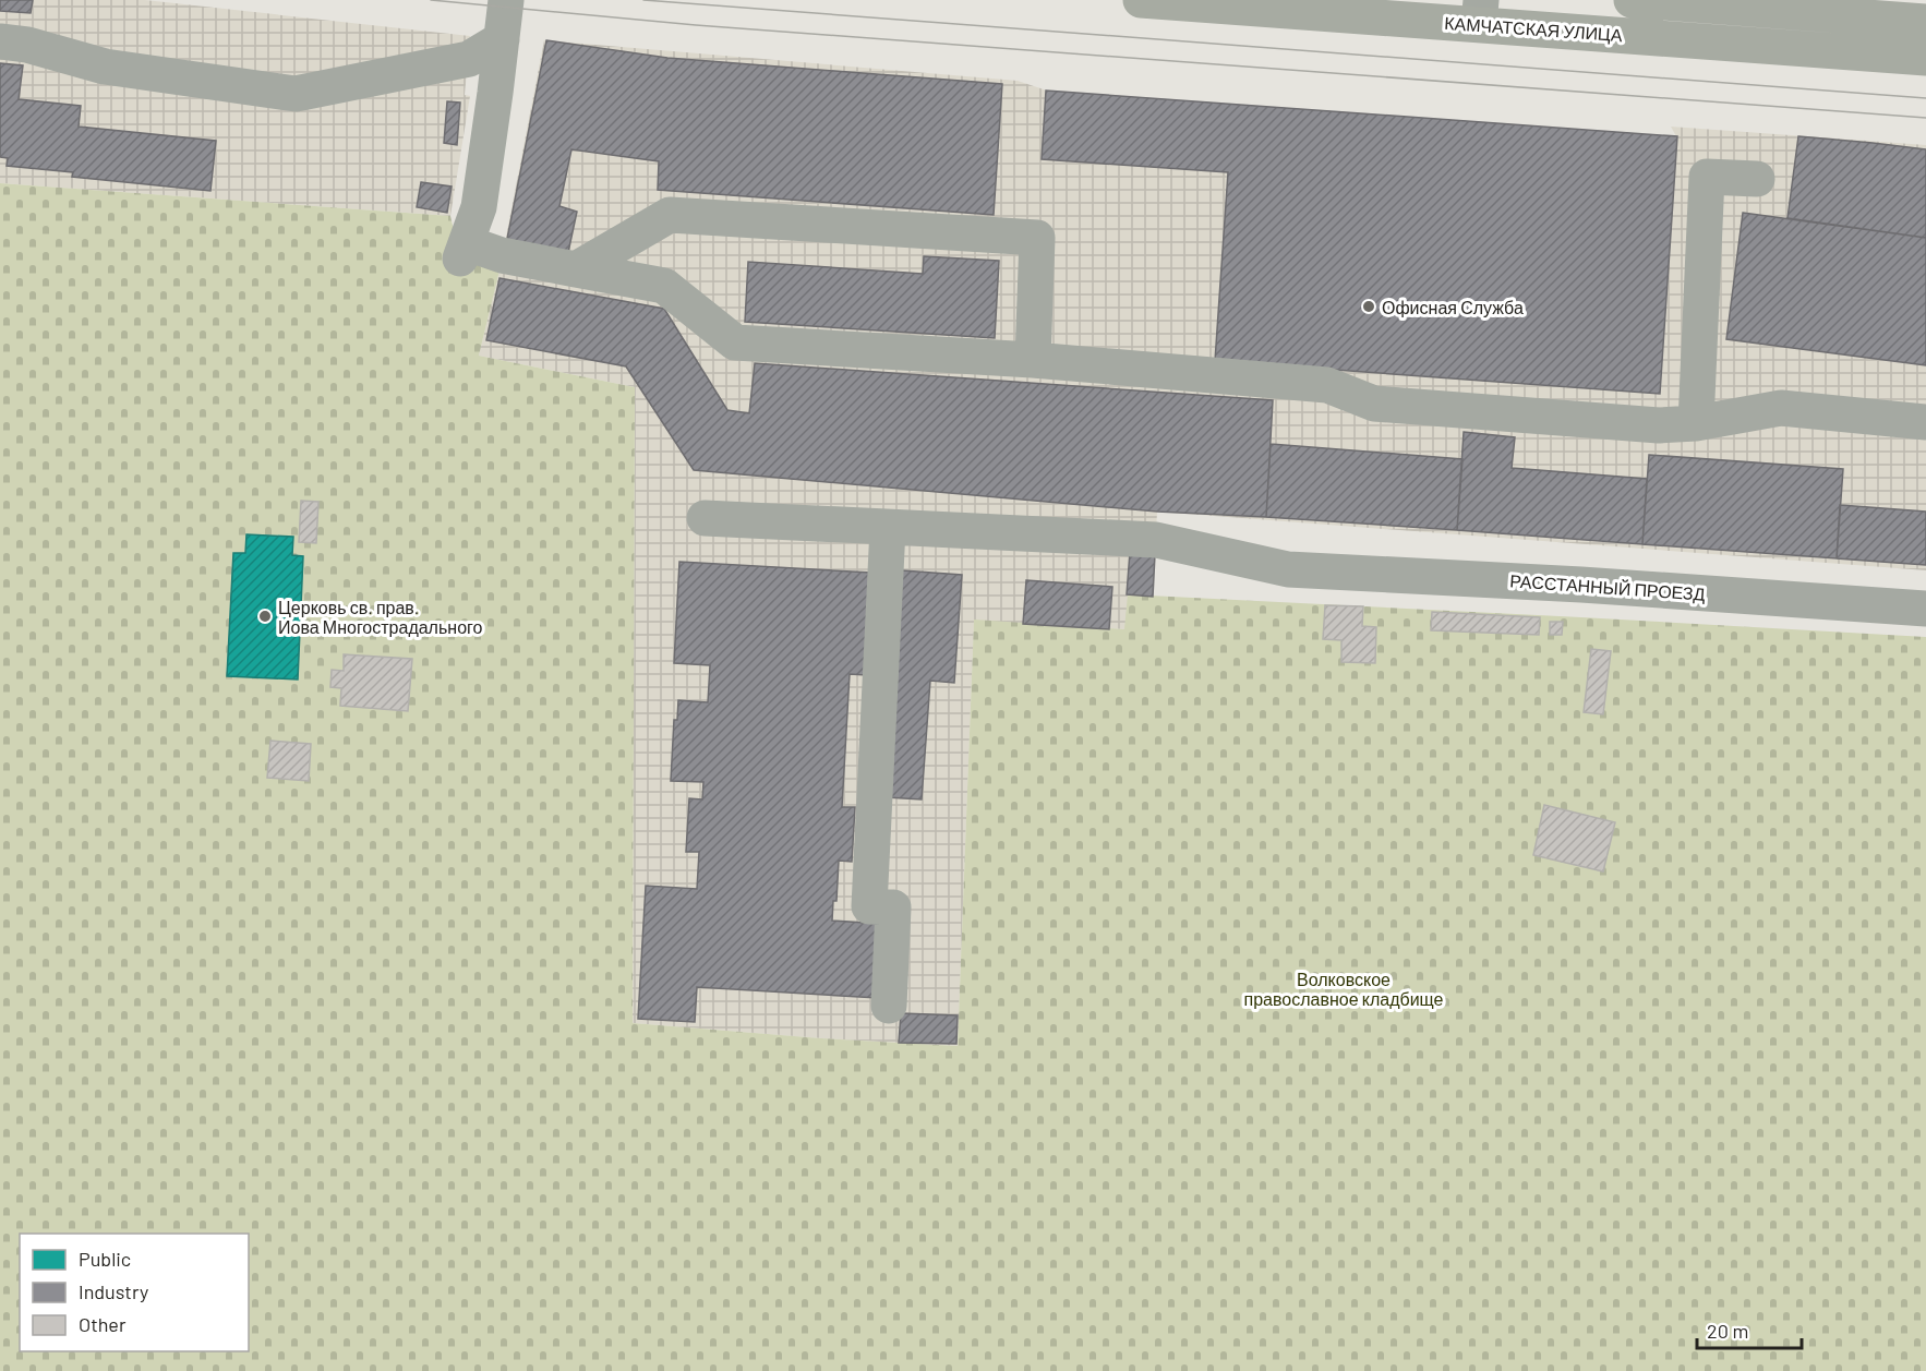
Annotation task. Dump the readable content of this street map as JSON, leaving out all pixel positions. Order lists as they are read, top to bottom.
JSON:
{
  "streets": {
    "main road": ["КАМЧАТСКАЯ УЛИЦА"],
    "street": ["РАССТАННЫЙ ПРОЕЗД"]
  },
  "parks": ["Волковское православное кладбище"],
  "places": ["Офисная Служба", "Церковь св. прав. Иова Многострадального"],
  "legend": ["Public", "Industry", "Other"],
  "scale_bar": "20 m"
}
